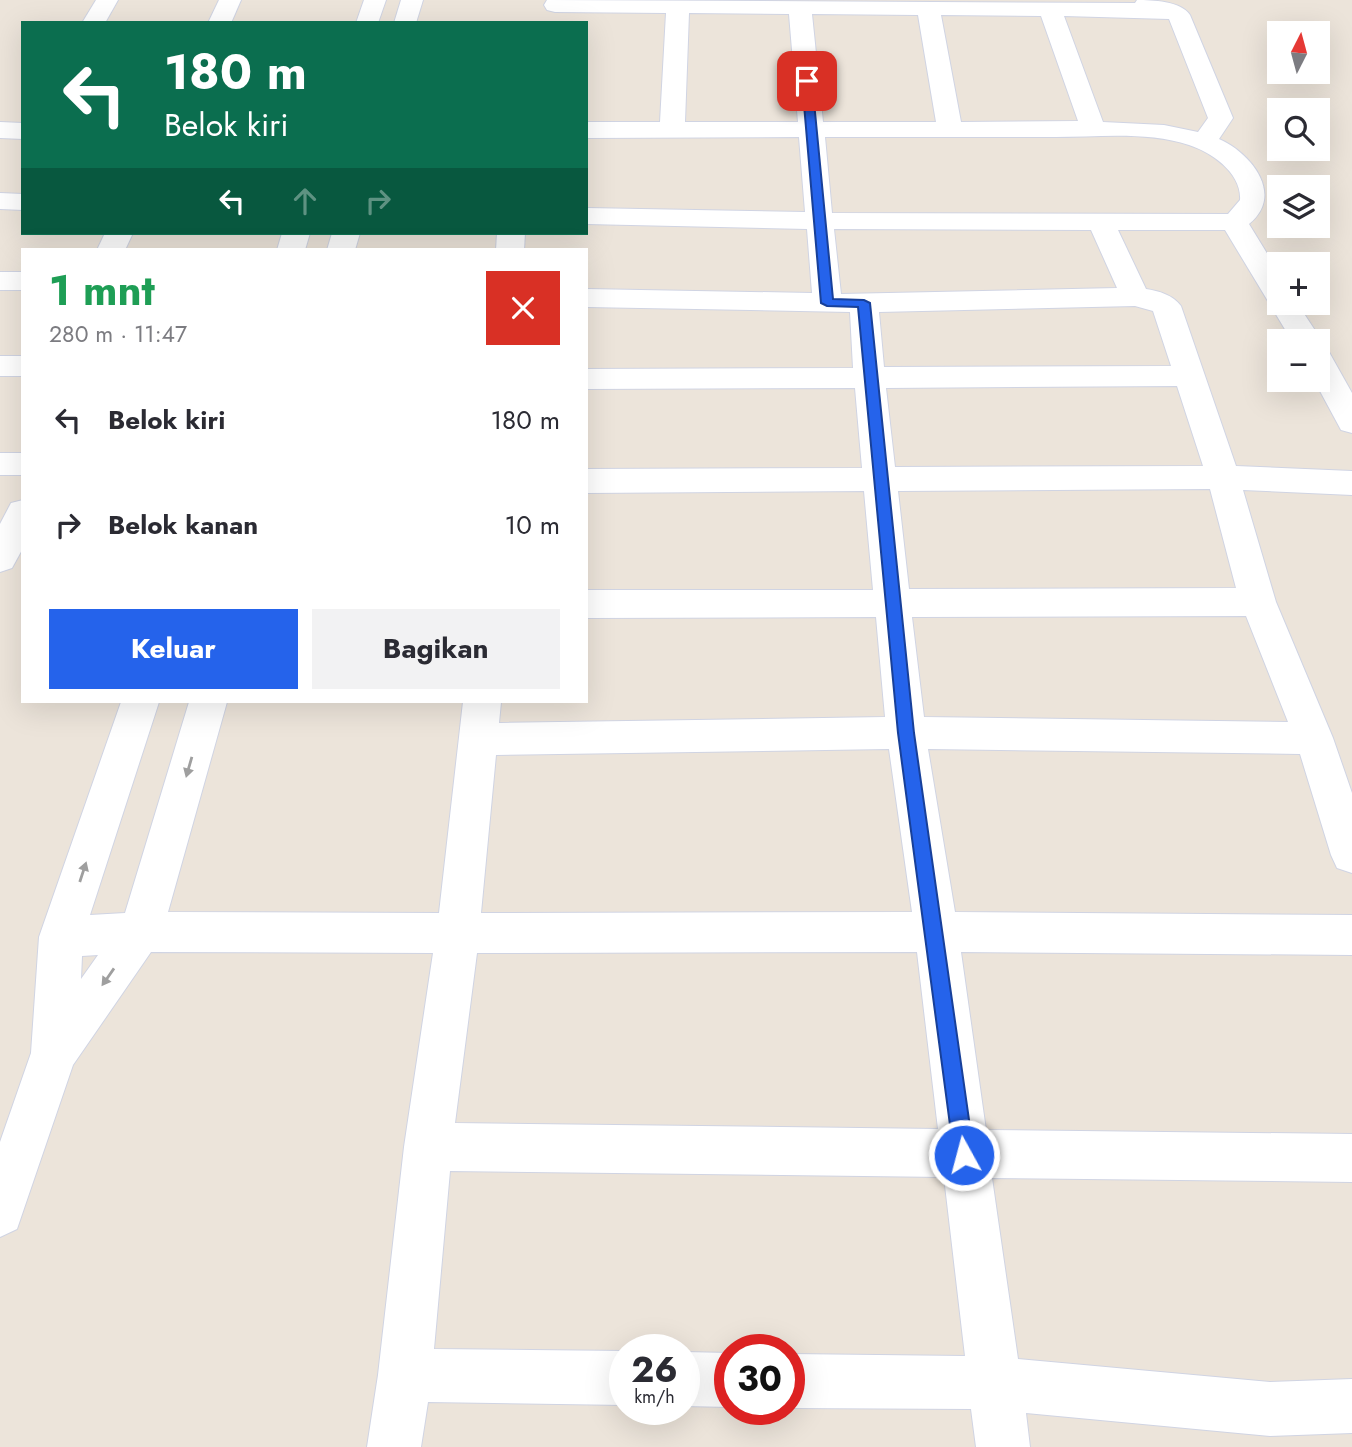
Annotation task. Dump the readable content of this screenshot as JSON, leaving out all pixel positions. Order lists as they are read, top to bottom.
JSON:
{
  "north": "top",
  "page": {
    "map_buttons": ["+", "−"],
    "turn": ["180 m", "Belok kiri"],
    "heading": ["1 mnt", "280 m · 11:47"],
    "list": [
      {
        "name": "Belok kiri",
        "value": "180 m"
      },
      {
        "name": "Belok kanan",
        "value": "10 m"
      }
    ],
    "buttons": ["Keluar", "Bagikan"],
    "speed": "26 km/h",
    "limit": "30"
  }
}
